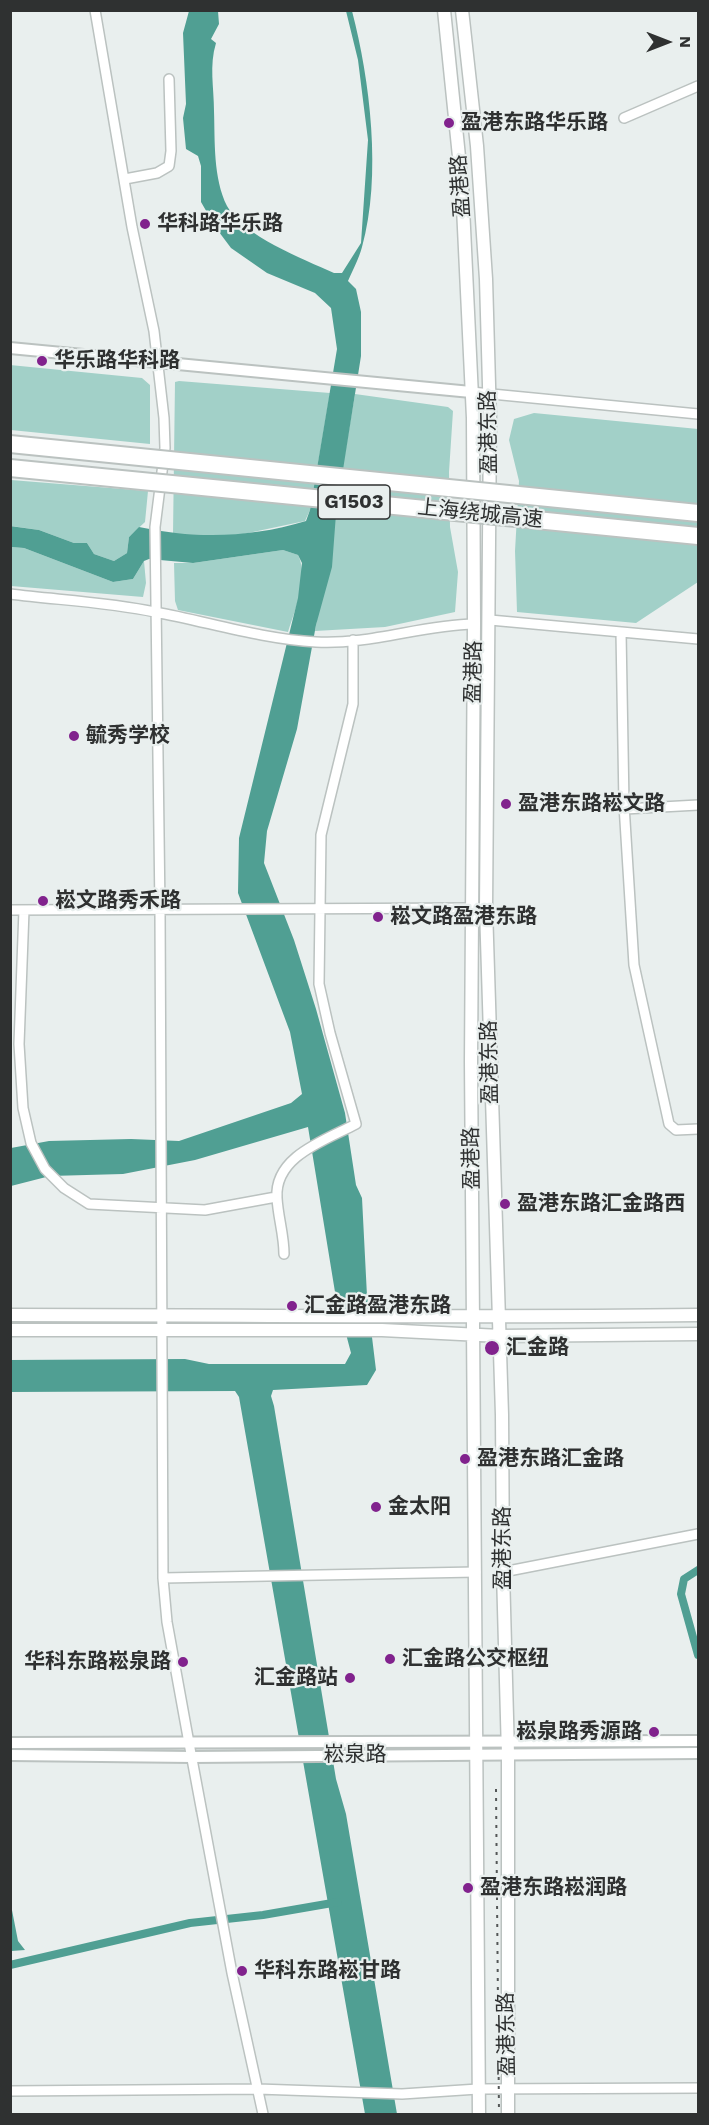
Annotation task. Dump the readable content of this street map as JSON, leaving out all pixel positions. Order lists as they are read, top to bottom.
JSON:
{
  "streets": {
    "highway": ["G1503", "上海绕城高速"],
    "main road": ["盈港路", "盈港东路"],
    "street": ["崧泉路"]
  },
  "crossings": [
    ["盈港路", "盈港东路"],
    ["盈港东路", "崧泉路"]
  ],
  "places": [
    "盈港东路华乐路",
    "华科路华乐路",
    "华乐路华科路",
    "毓秀学校",
    "盈港东路崧文路",
    "崧文路秀禾路",
    "崧文路盈港东路",
    "盈港东路汇金路西",
    "汇金路盈港东路",
    "汇金路",
    "盈港东路汇金路",
    "金太阳",
    "汇金路公交枢纽",
    "华科东路崧泉路",
    "汇金路站",
    "崧泉路秀源路",
    "盈港东路崧润路",
    "华科东路崧甘路"
  ],
  "north": "right"
}
